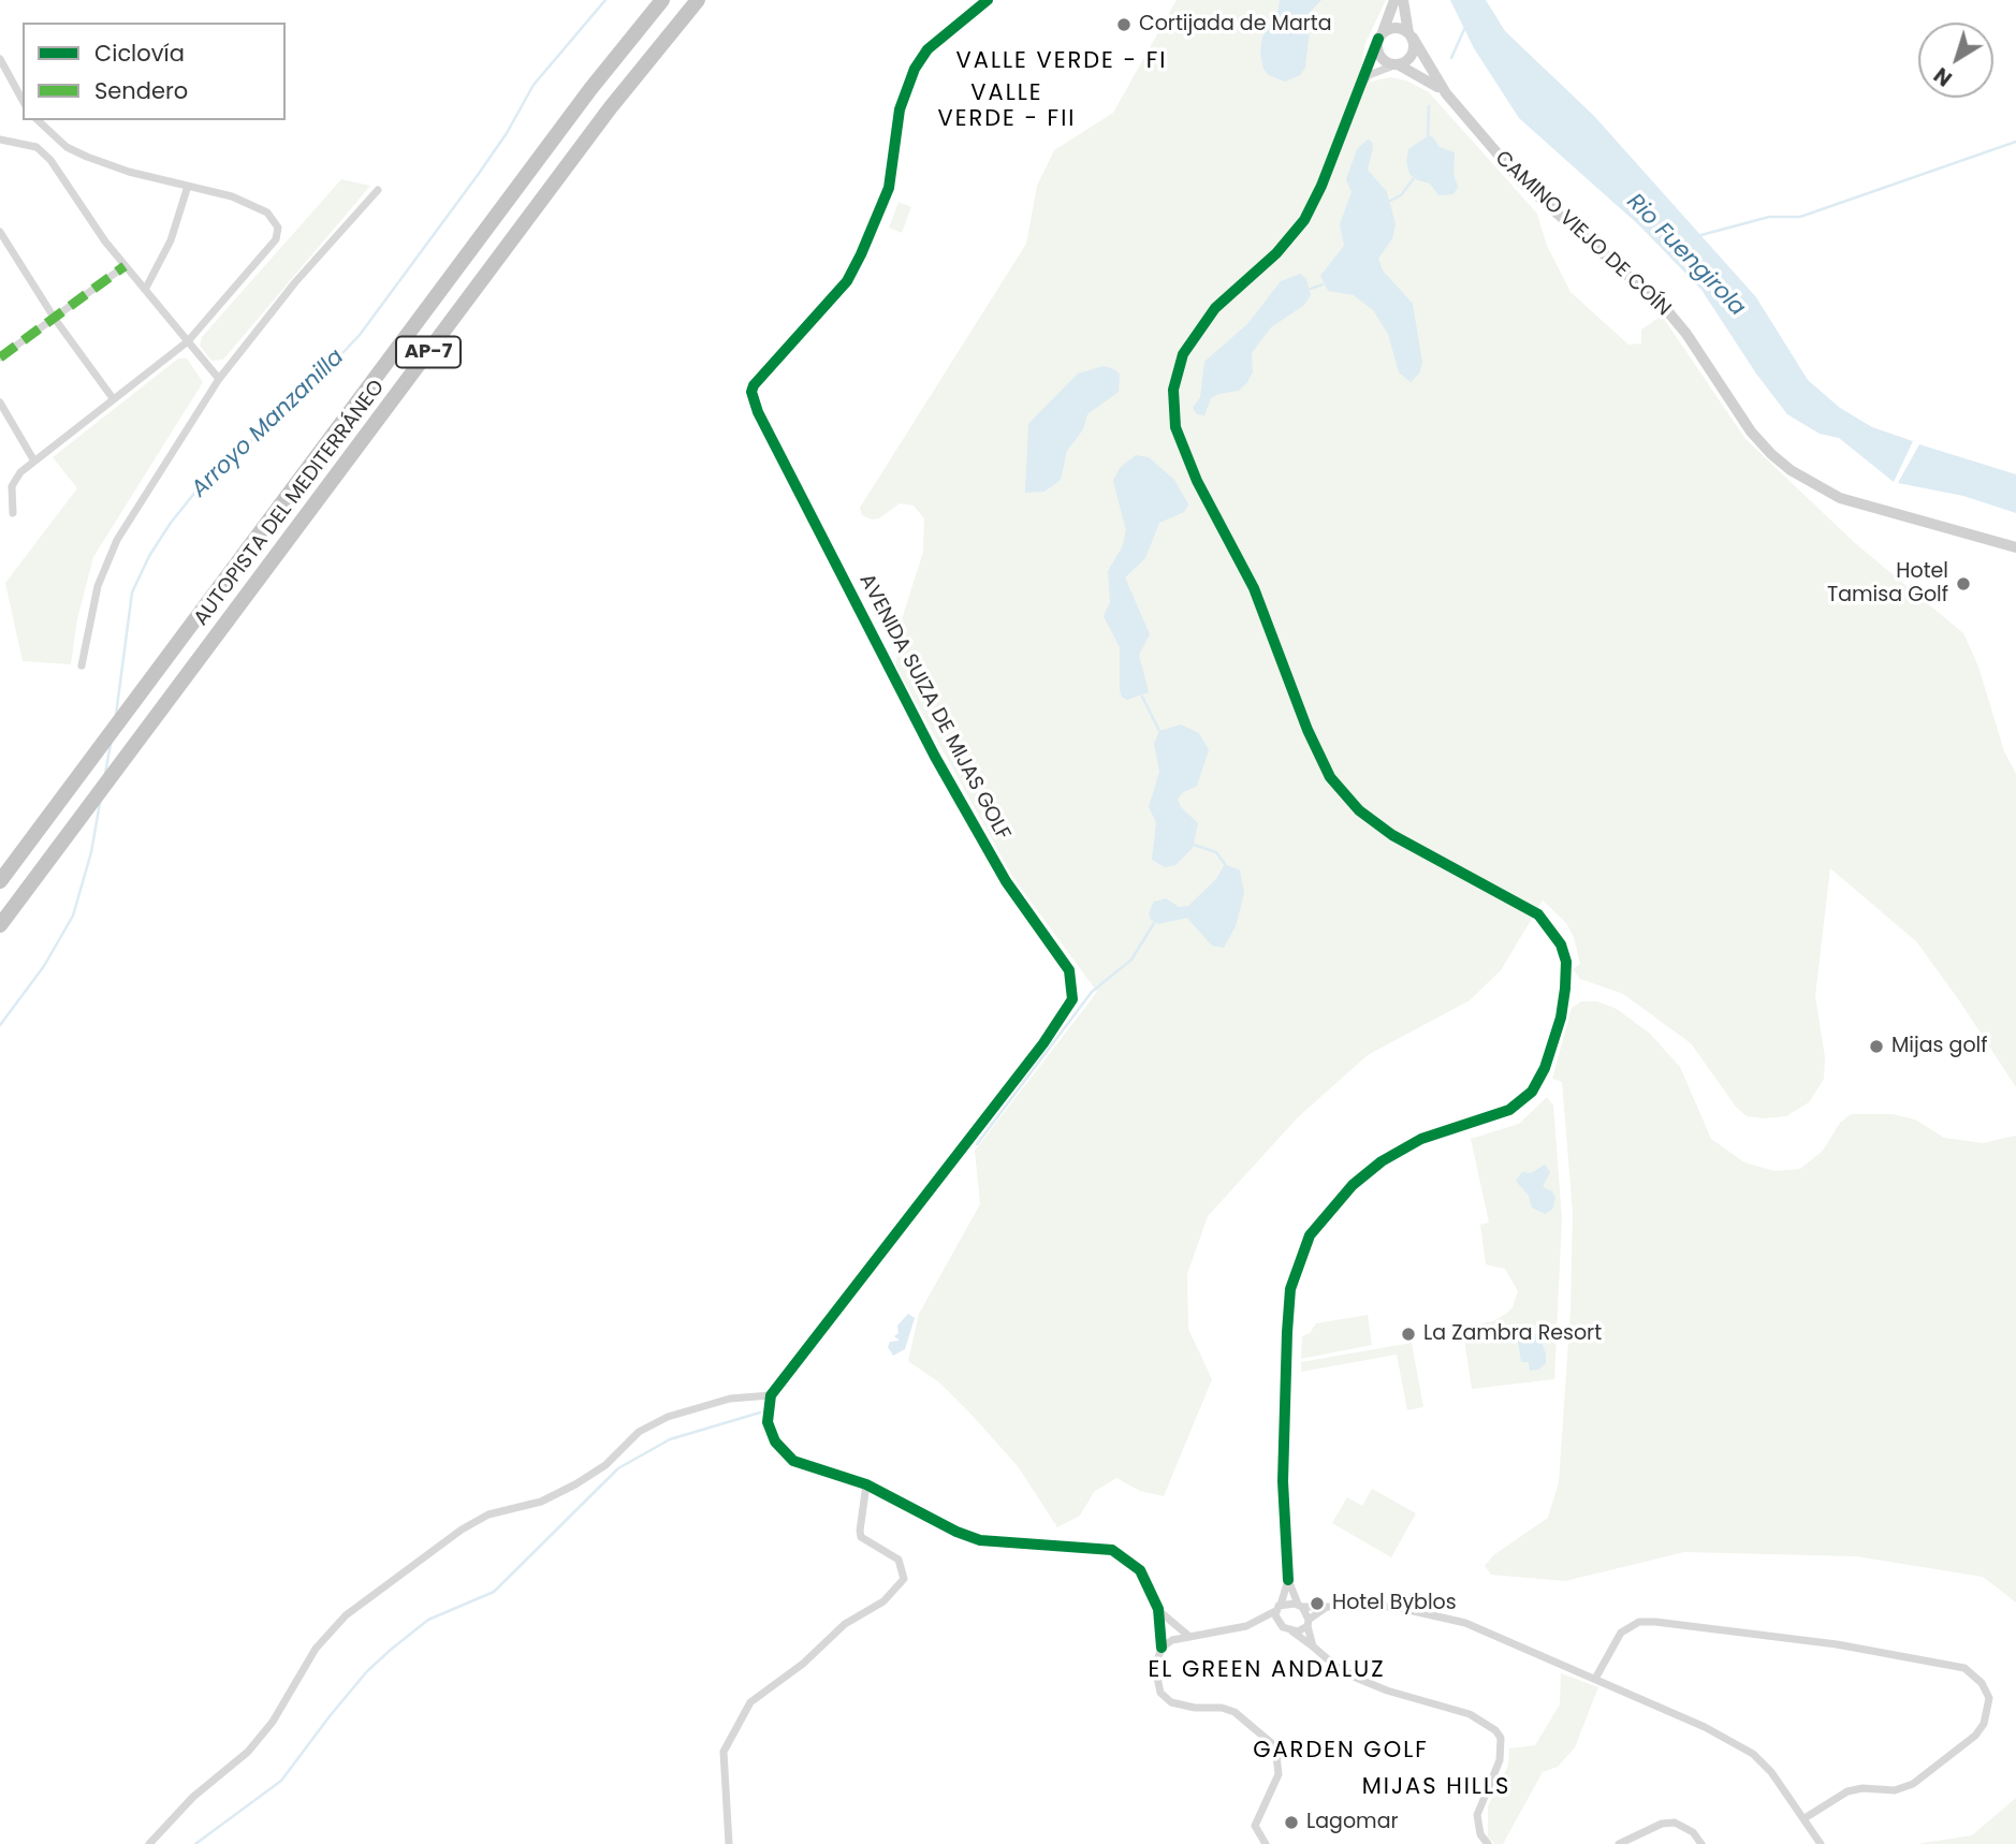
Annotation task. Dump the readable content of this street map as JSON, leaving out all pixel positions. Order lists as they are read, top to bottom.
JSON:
{
  "streets": {
    "highway": ["AP-7", "AUTOPISTA DEL MEDITERRÁNEO"],
    "street": ["CAMINO VIEJO DE COÍN", "AVENIDA SUIZA DE MIJAS GOLF"]
  },
  "districts": [
    "VALLE VERDE - FI",
    "VALLE VERDE - FII",
    "EL GREEN ANDALUZ",
    "GARDEN GOLF",
    "MIJAS HILLS"
  ],
  "water": ["Rio Fuengirola", "Arroyo Manzanilla"],
  "places": [
    "Cortijada de Marta",
    "Hotel Tamisa Golf",
    "Mijas golf",
    "La Zambra Resort",
    "Hotel Byblos",
    "Lagomar"
  ],
  "legend": ["Ciclovía", "Sendero"],
  "north": "bottom left"
}
